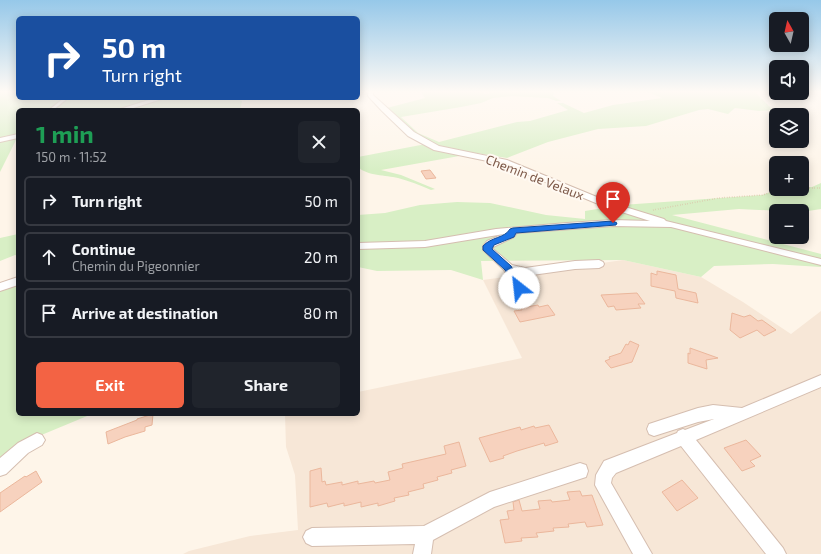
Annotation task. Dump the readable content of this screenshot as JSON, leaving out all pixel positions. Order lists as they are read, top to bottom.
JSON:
{
  "streets": {
    "street": ["Chemin de Velaux"]
  },
  "north": "top",
  "page": {
    "map_buttons": ["+", "−"],
    "turn": ["50 m", "Turn right"],
    "heading": ["1 min", "150 m · 11:52"],
    "list": [
      {
        "name": "Turn right",
        "value": "50 m"
      },
      {
        "name": "Continue",
        "note": "Chemin du Pigeonnier",
        "value": "20 m"
      },
      {
        "name": "Arrive at destination",
        "value": "80 m"
      }
    ],
    "buttons": ["Exit", "Share"]
  }
}
